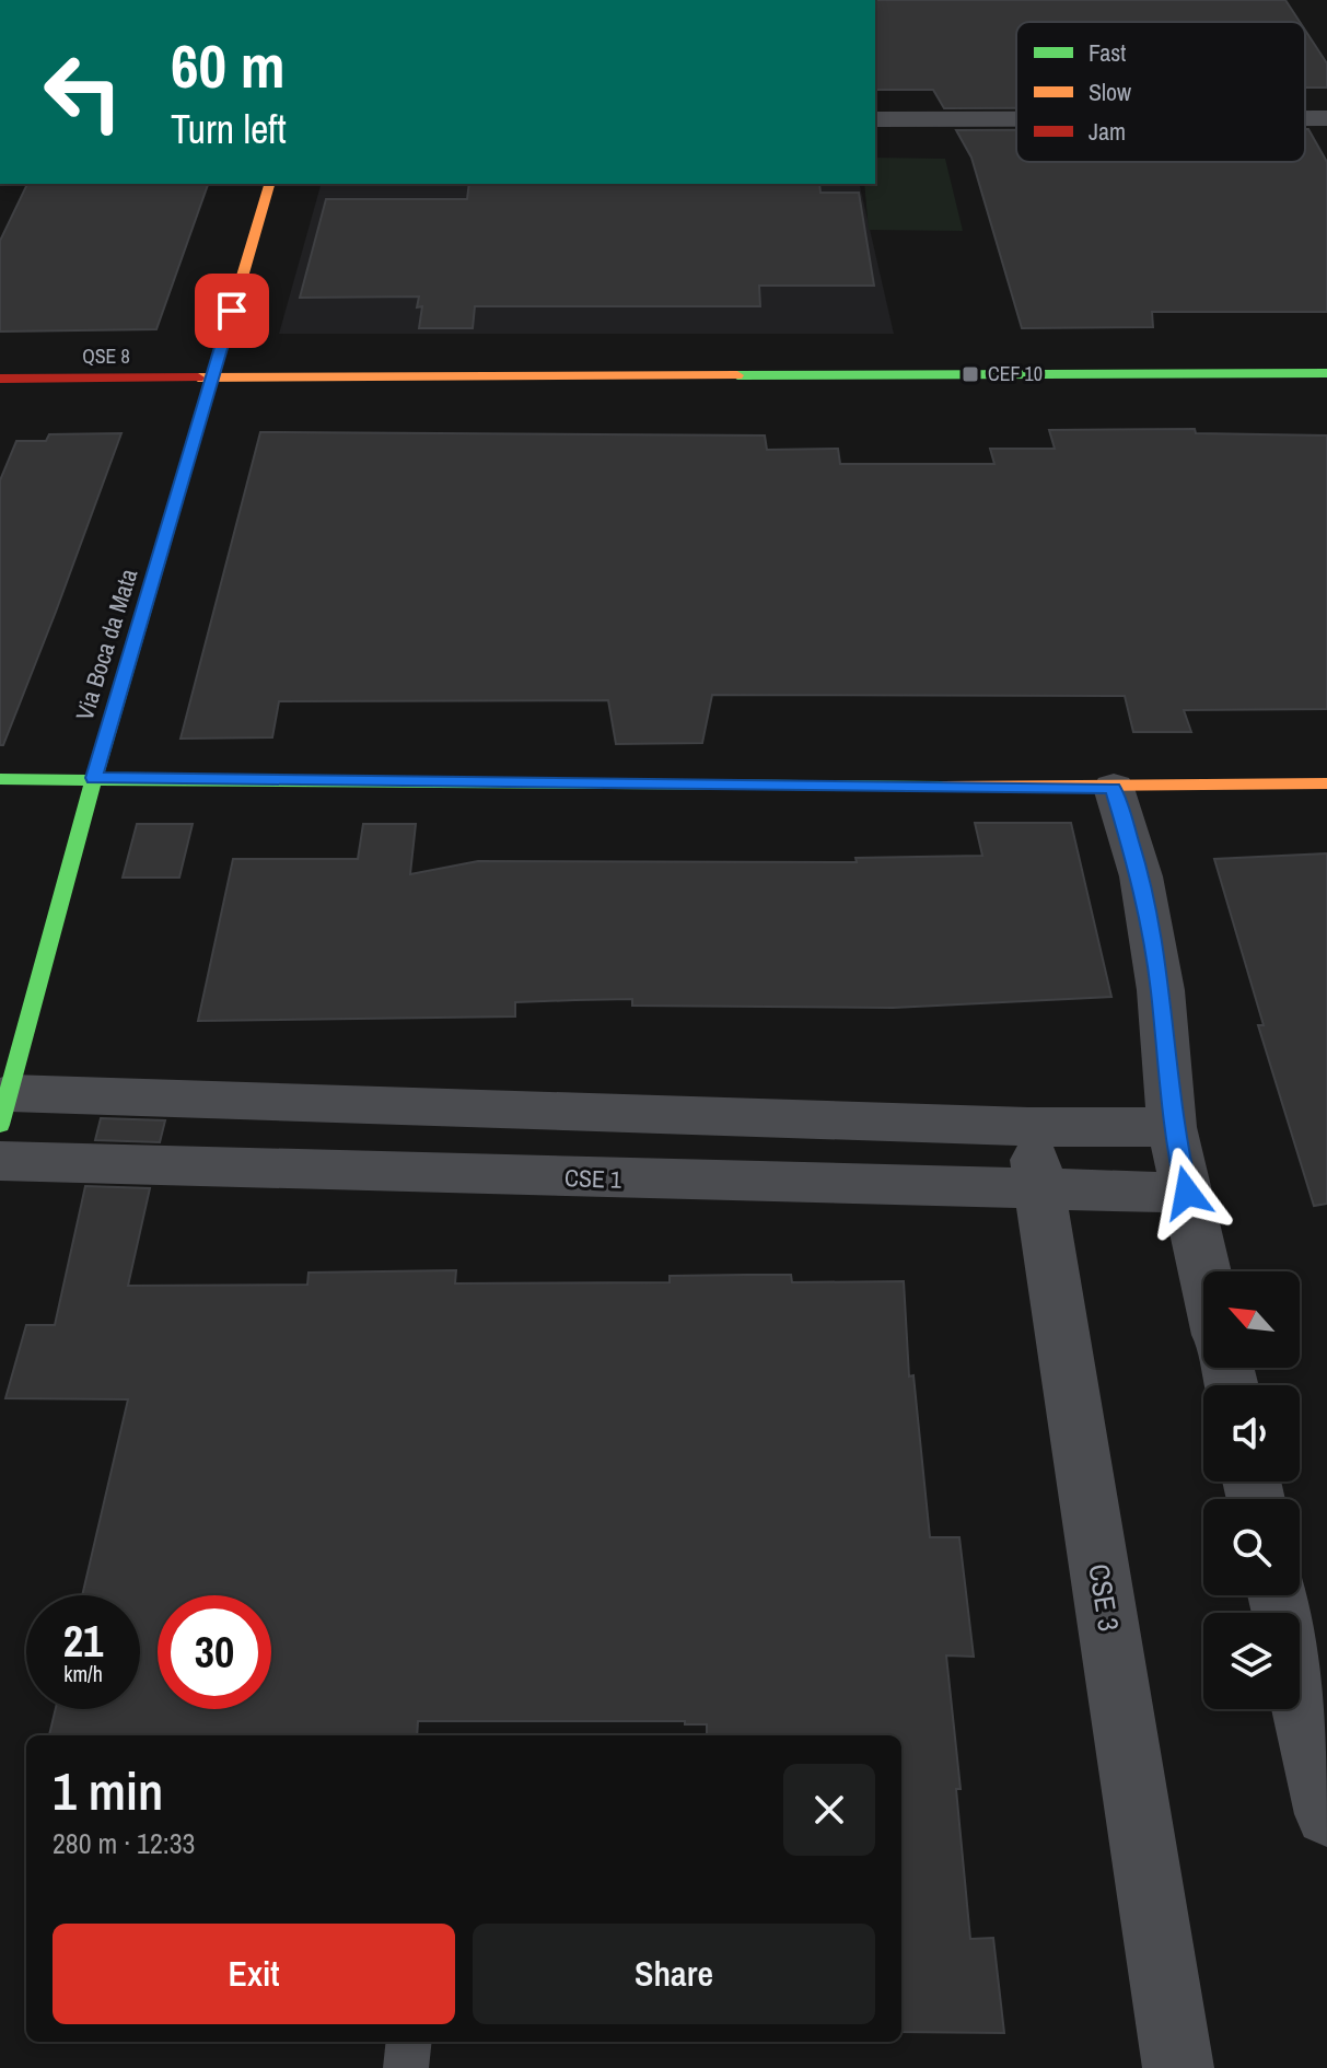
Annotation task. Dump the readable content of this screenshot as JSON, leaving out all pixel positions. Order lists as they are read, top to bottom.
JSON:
{
  "streets": {
    "street": [
      "QSE 8",
      "Via Boca da Mata",
      "CSE 1",
      "CSE 3"
    ]
  },
  "crossings": [
    ["QSE 8", "Via Boca da Mata"],
    ["CSE 1", "CSE 3"]
  ],
  "places": {
    "transit": ["CEF 10"]
  },
  "legend": ["Fast", "Slow", "Jam"],
  "north": "top left",
  "page": {
    "turn": ["60 m", "Turn left"],
    "speed": "21 km/h",
    "limit": "30",
    "heading": ["1 min", "280 m · 12:33"],
    "buttons": ["Exit", "Share"]
  }
}
